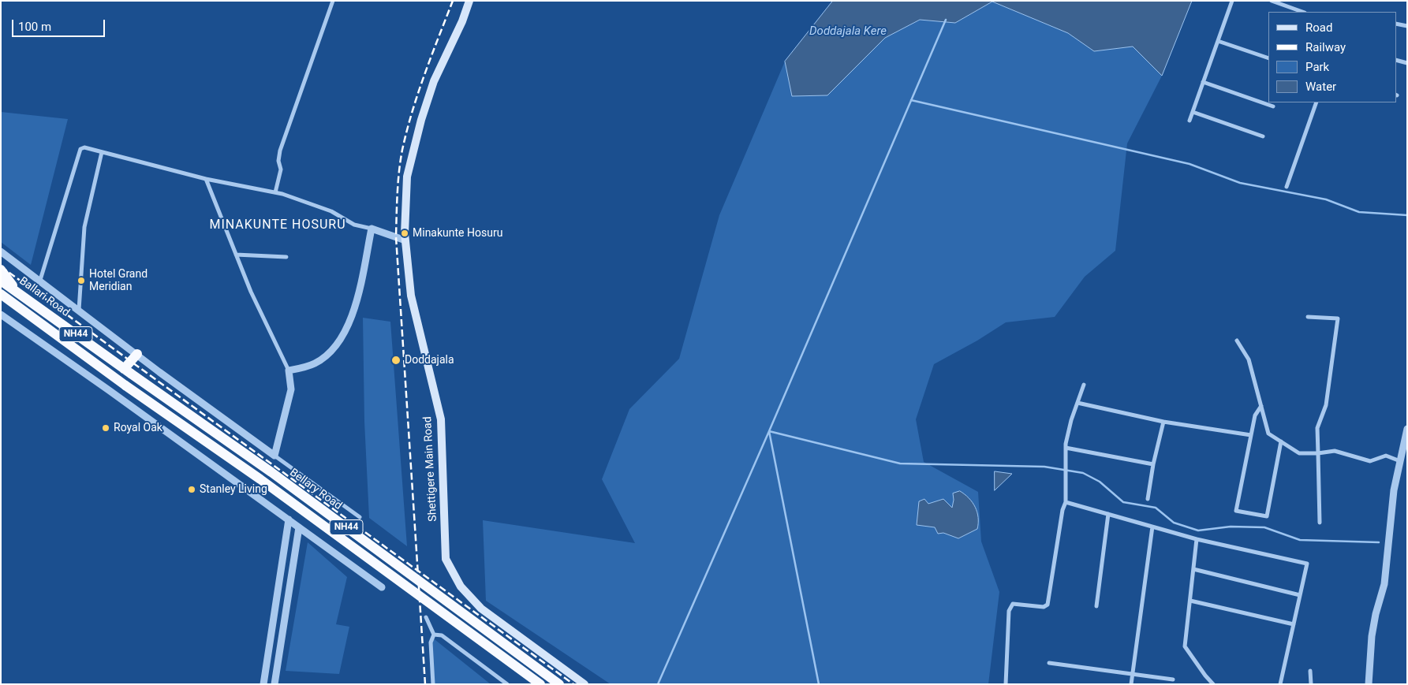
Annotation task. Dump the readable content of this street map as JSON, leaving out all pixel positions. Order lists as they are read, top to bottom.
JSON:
{
  "streets": {
    "highway": ["Ballari Road", "NH44", "Bellary Road"],
    "main road": ["Shettigere Main Road"]
  },
  "crossings": [
    ["Ballari Road", "Bellary Road"]
  ],
  "districts": ["MINAKUNTE HOSURU"],
  "water": ["Doddajala Kere"],
  "places": [
    "Minakunte Hosuru",
    "Hotel Grand Meridian",
    "Doddajala",
    "Royal Oak",
    "Stanley Living"
  ],
  "legend": [
    "Road",
    "Railway",
    "Park",
    "Water"
  ],
  "scale_bar": "100 m"
}
